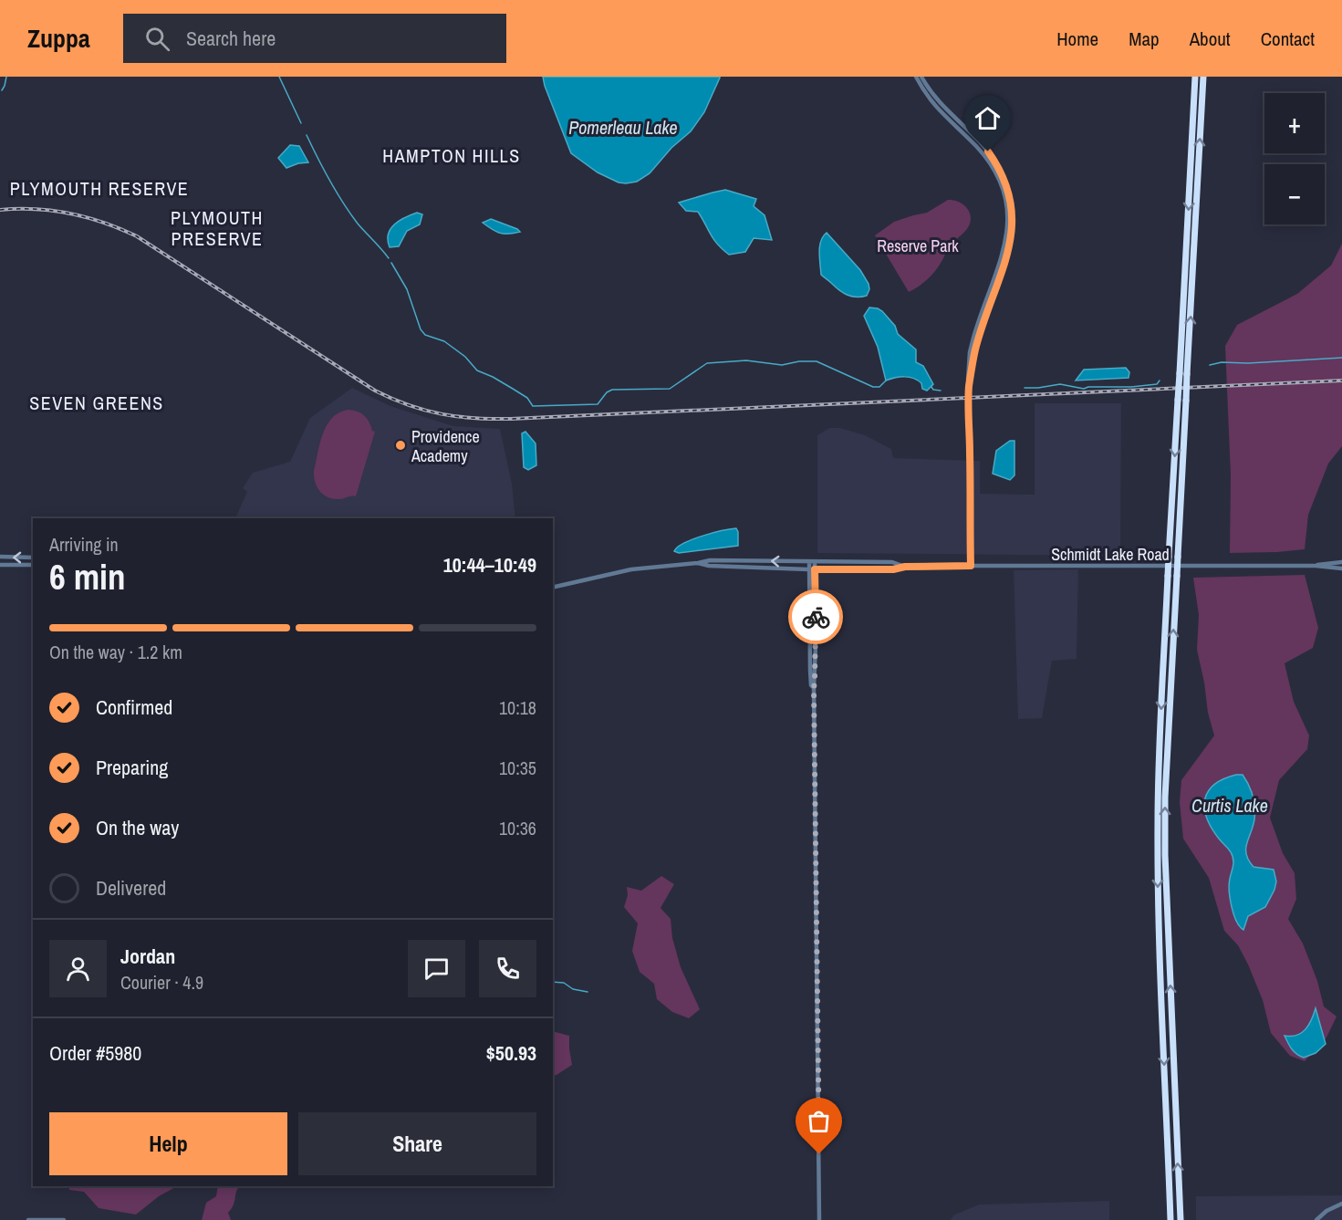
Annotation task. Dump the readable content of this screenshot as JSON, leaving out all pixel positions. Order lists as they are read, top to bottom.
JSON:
{
  "streets": {
    "street": ["Schmidt Lake Road"]
  },
  "districts": [
    "HAMPTON HILLS",
    "PLYMOUTH RESERVE",
    "PLYMOUTH PRESERVE",
    "SEVEN GREENS"
  ],
  "water": ["Pomerleau Lake", "Curtis Lake"],
  "parks": ["Reserve Park"],
  "places": ["Providence Academy"],
  "page": {
    "header": "Zuppa",
    "search": "Search here",
    "nav": [
      "Home",
      "Map",
      "About",
      "Contact"
    ],
    "map_buttons": ["+", "−"],
    "heading": ["6 min", "Arriving in", "10:44–10:49"],
    "panel": [
      "Jordan",
      "Courier · 4.9",
      "Order #5980",
      "$50.93"
    ],
    "bar": "On the way · 1.2 km",
    "list": [
      ["Confirmed", "10:18"],
      ["Preparing", "10:35"],
      ["On the way", "10:36"],
      "Delivered"
    ],
    "buttons": ["Help", "Share"]
  }
}
